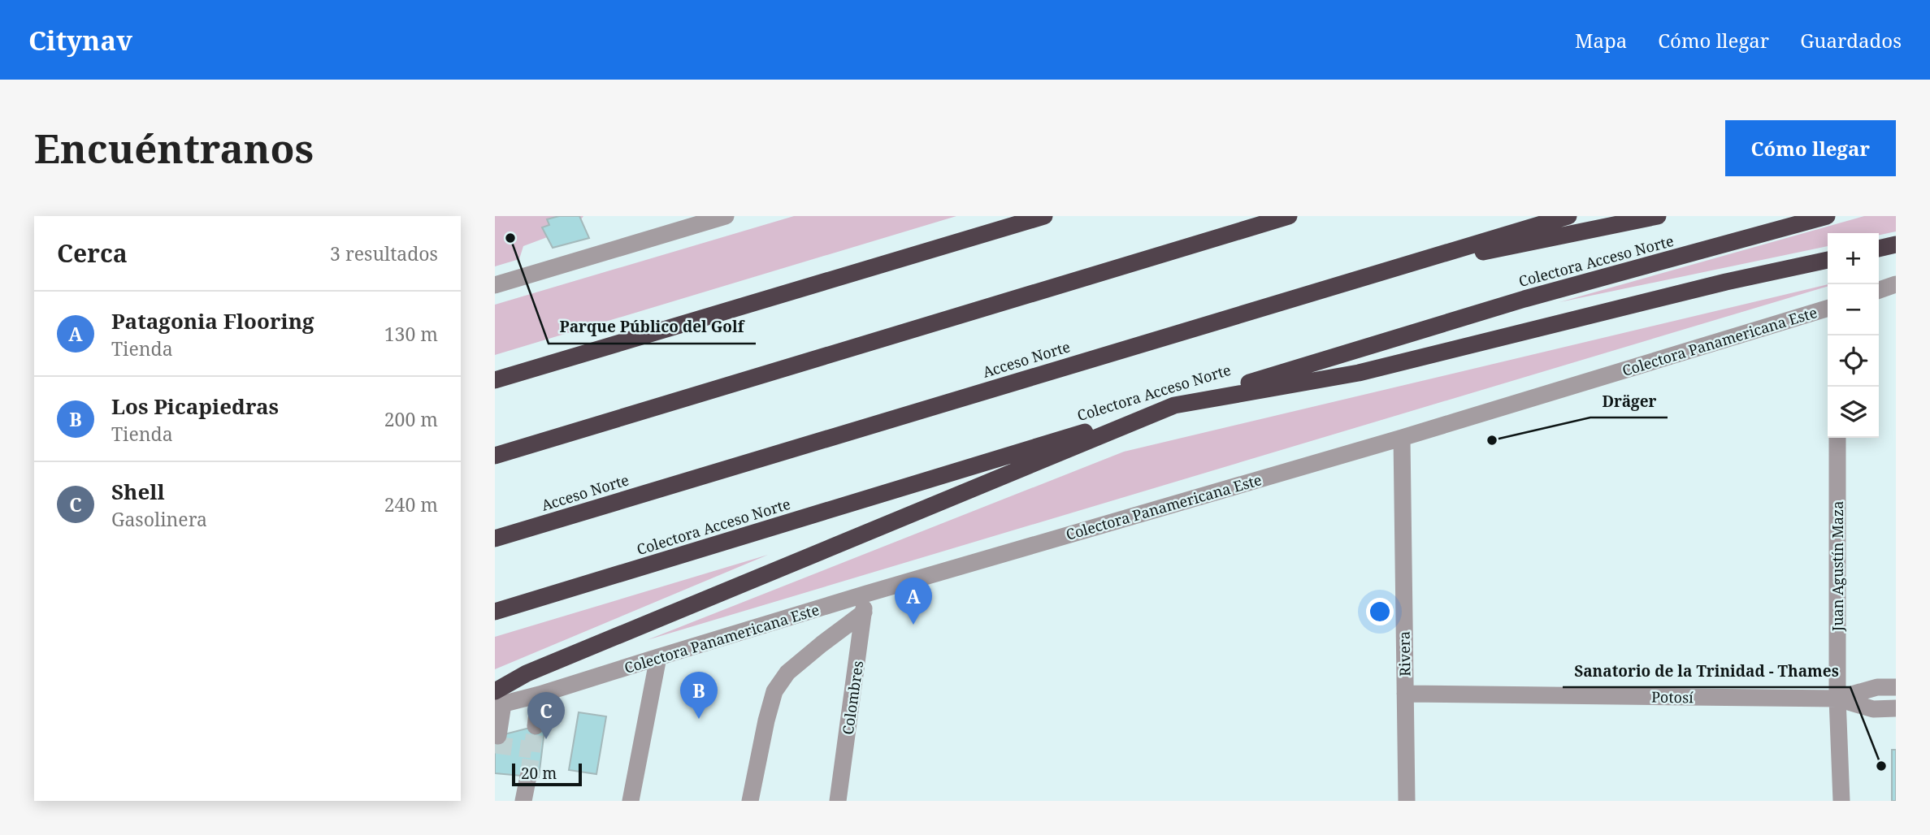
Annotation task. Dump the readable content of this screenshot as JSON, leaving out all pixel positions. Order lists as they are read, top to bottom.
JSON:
{
  "streets": {
    "highway": ["Colectora Acceso Norte", "Acceso Norte"],
    "street": [
      "Colectora Panamericana Este",
      "Juan Agustín Maza",
      "Rivera",
      "Potosí",
      "Colombres"
    ]
  },
  "crossings": [
    ["Colectora Panamericana Este", "Rivera"],
    ["Colectora Panamericana Este", "Colombres"],
    ["Juan Agustín Maza", "Potosí"],
    ["Rivera", "Potosí"]
  ],
  "places": ["Parque Público del Golf", "Dräger", "Sanatorio de la Trinidad - Thames"],
  "scale_bar": "20 m",
  "page": {
    "header": "Citynav",
    "nav": ["Mapa", "Cómo llegar", "Guardados"],
    "buttons": "Cómo llegar",
    "title": "Encuéntranos",
    "heading": ["Cerca", "3 resultados"],
    "map_buttons": ["+", "−"],
    "list": [
      {
        "mark": "A",
        "name": "Patagonia Flooring",
        "note": "Tienda",
        "value": "130 m"
      },
      {
        "mark": "B",
        "name": "Los Picapiedras",
        "note": "Tienda",
        "value": "200 m"
      },
      {
        "mark": "C",
        "name": "Shell",
        "note": "Gasolinera",
        "value": "240 m"
      }
    ],
    "pins": ["A", "B", "C"],
    "scale": "20 m"
  }
}
